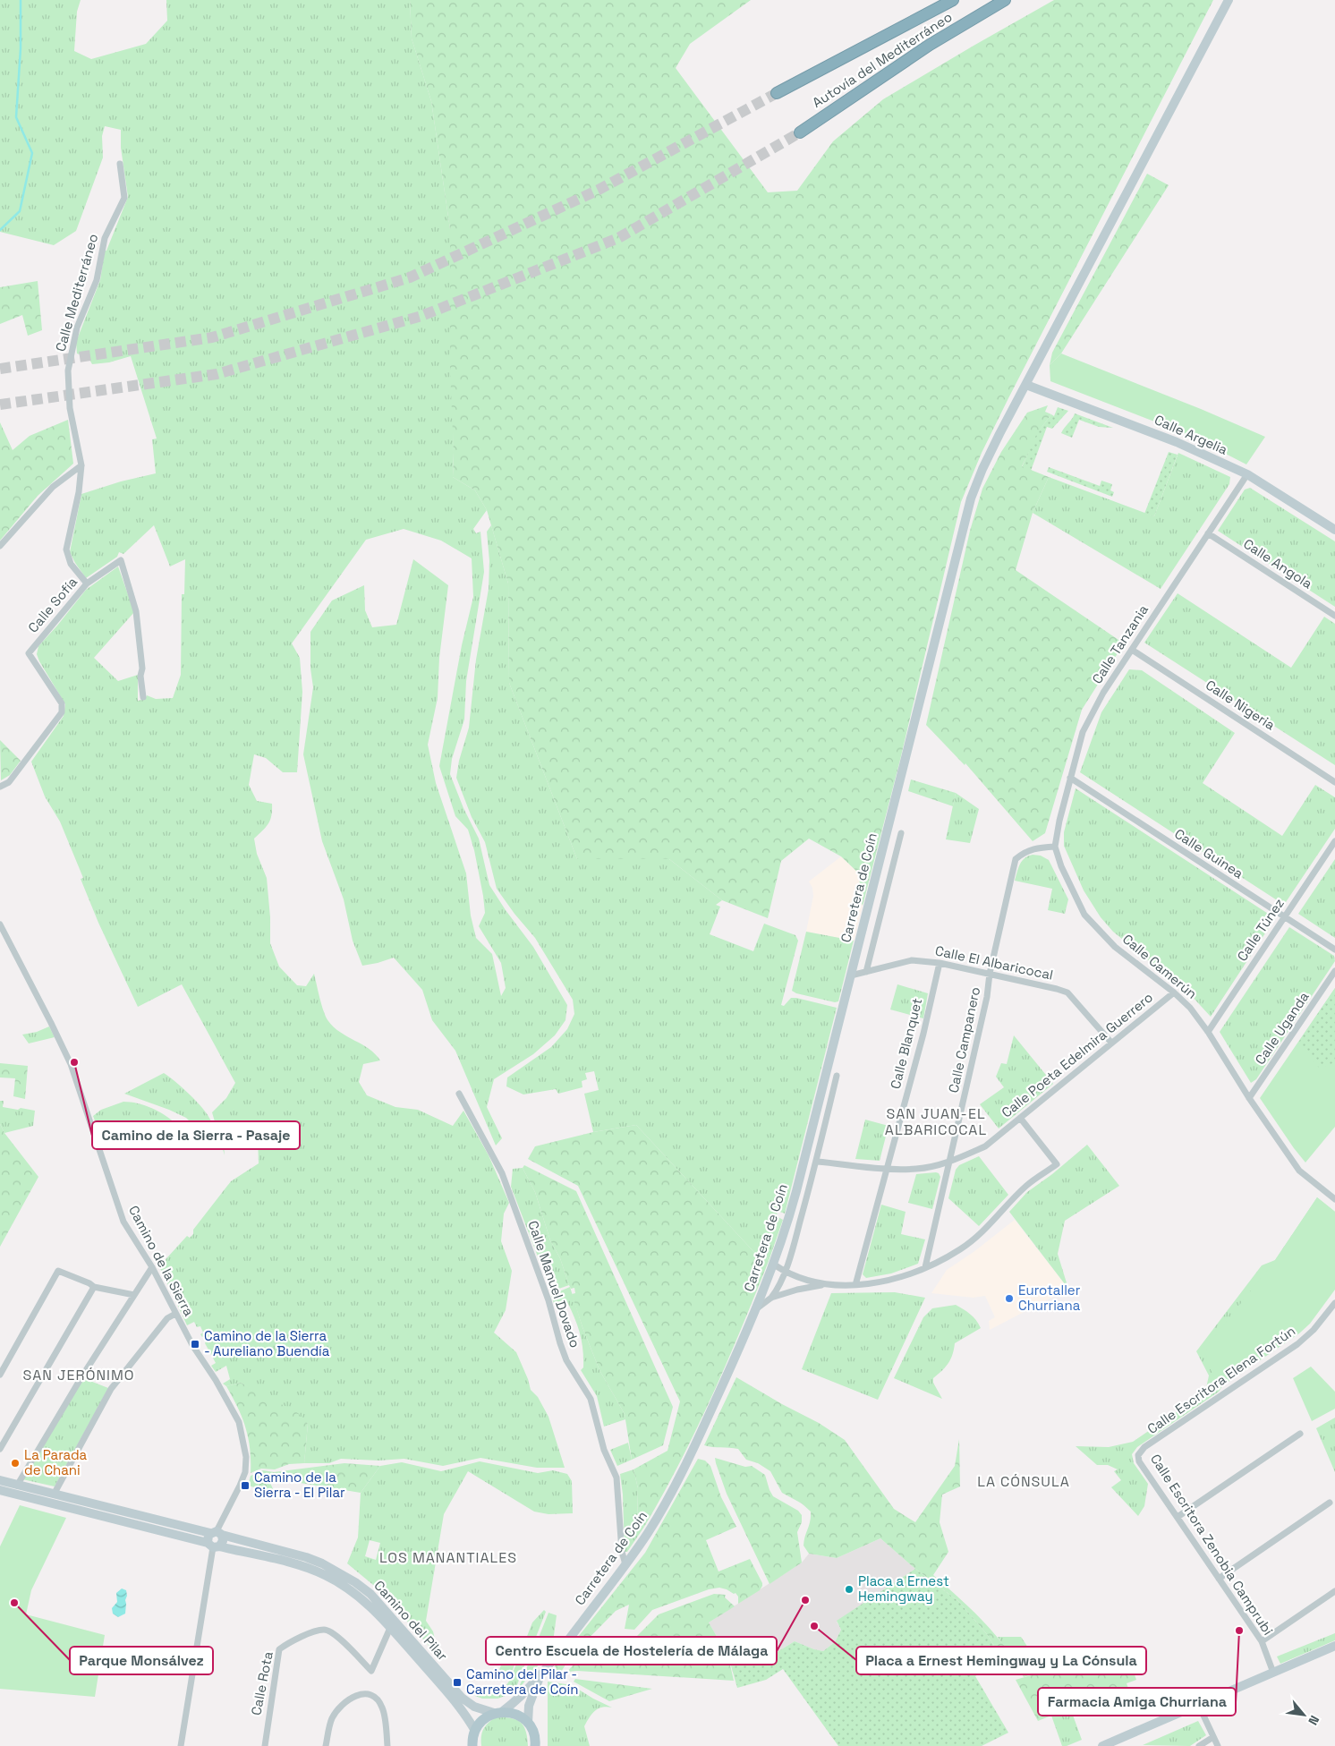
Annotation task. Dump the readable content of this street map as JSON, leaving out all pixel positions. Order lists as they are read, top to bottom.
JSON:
{
  "streets": {
    "highway": ["Autovía del Mediterráneo"],
    "street": [
      "Calle Mediterráneo",
      "Calle Argelia",
      "Calle Angola",
      "Calle Sofía",
      "Calle Tanzania",
      "Calle Nigeria",
      "Calle Guinea",
      "Carretera de Coín",
      "Calle Túnez",
      "Calle El Albaricocal",
      "Calle Camerún",
      "Calle Uganda",
      "Calle Campanero",
      "Calle Blanquet",
      "Calle Poeta Edelmira Guerrero",
      "Camino de la Sierra",
      "Calle Manuel Dovado",
      "Calle Escritora Elena Fortún",
      "Calle Escritora Zenobia Camprubi",
      "Camino del Pilar",
      "Calle Rota"
    ]
  },
  "crossings": [
    ["Calle Mediterráneo", "Calle Sofía"],
    ["Calle Argelia", "Calle Tanzania"],
    ["Calle Argelia", "Carretera de Coín"],
    ["Calle Angola", "Calle Tanzania"],
    ["Calle Tanzania", "Calle Nigeria"],
    ["Calle Tanzania", "Calle Guinea"],
    ["Calle Tanzania", "Calle Camerún"],
    ["Calle Tanzania", "Calle Campanero"],
    ["Calle Guinea", "Calle Túnez"],
    ["Carretera de Coín", "Calle El Albaricocal"],
    ["Carretera de Coín", "Calle Poeta Edelmira Guerrero"],
    ["Carretera de Coín", "Calle Manuel Dovado"],
    ["Carretera de Coín", "Camino del Pilar"],
    ["Calle Túnez", "Calle Camerún"],
    ["Calle El Albaricocal", "Calle Campanero"],
    ["Calle El Albaricocal", "Calle Blanquet"],
    ["Calle El Albaricocal", "Calle Poeta Edelmira Guerrero"],
    ["Calle Camerún", "Calle Uganda"],
    ["Calle Camerún", "Calle Campanero"],
    ["Calle Camerún", "Calle Poeta Edelmira Guerrero"],
    ["Calle Campanero", "Calle Poeta Edelmira Guerrero"],
    ["Calle Blanquet", "Calle Poeta Edelmira Guerrero"],
    ["Camino de la Sierra", "Camino del Pilar"],
    ["Calle Escritora Elena Fortún", "Calle Escritora Zenobia Camprubi"],
    ["Camino del Pilar", "Calle Rota"]
  ],
  "districts": [
    "SAN JUAN-EL ALBARICOCAL",
    "SAN JERÓNIMO",
    "LA CÓNSULA",
    "LOS MANANTIALES"
  ],
  "places": {
    "other": [
      "Camino de la Sierra - Pasaje",
      "Eurotaller Churriana",
      "La Parada de Chani",
      "Placa a Ernest Hemingway",
      "Centro Escuela de Hostelería de Málaga",
      "Parque Monsálvez",
      "Placa a Ernest Hemingway y La Cónsula",
      "Farmacia Amiga Churriana"
    ],
    "transit": ["Camino de la Sierra - Aureliano Buendía", "Camino de la Sierra - El Pilar", "Camino del Pilar - Carretera de Coín"]
  },
  "north": "bottom right"
}
